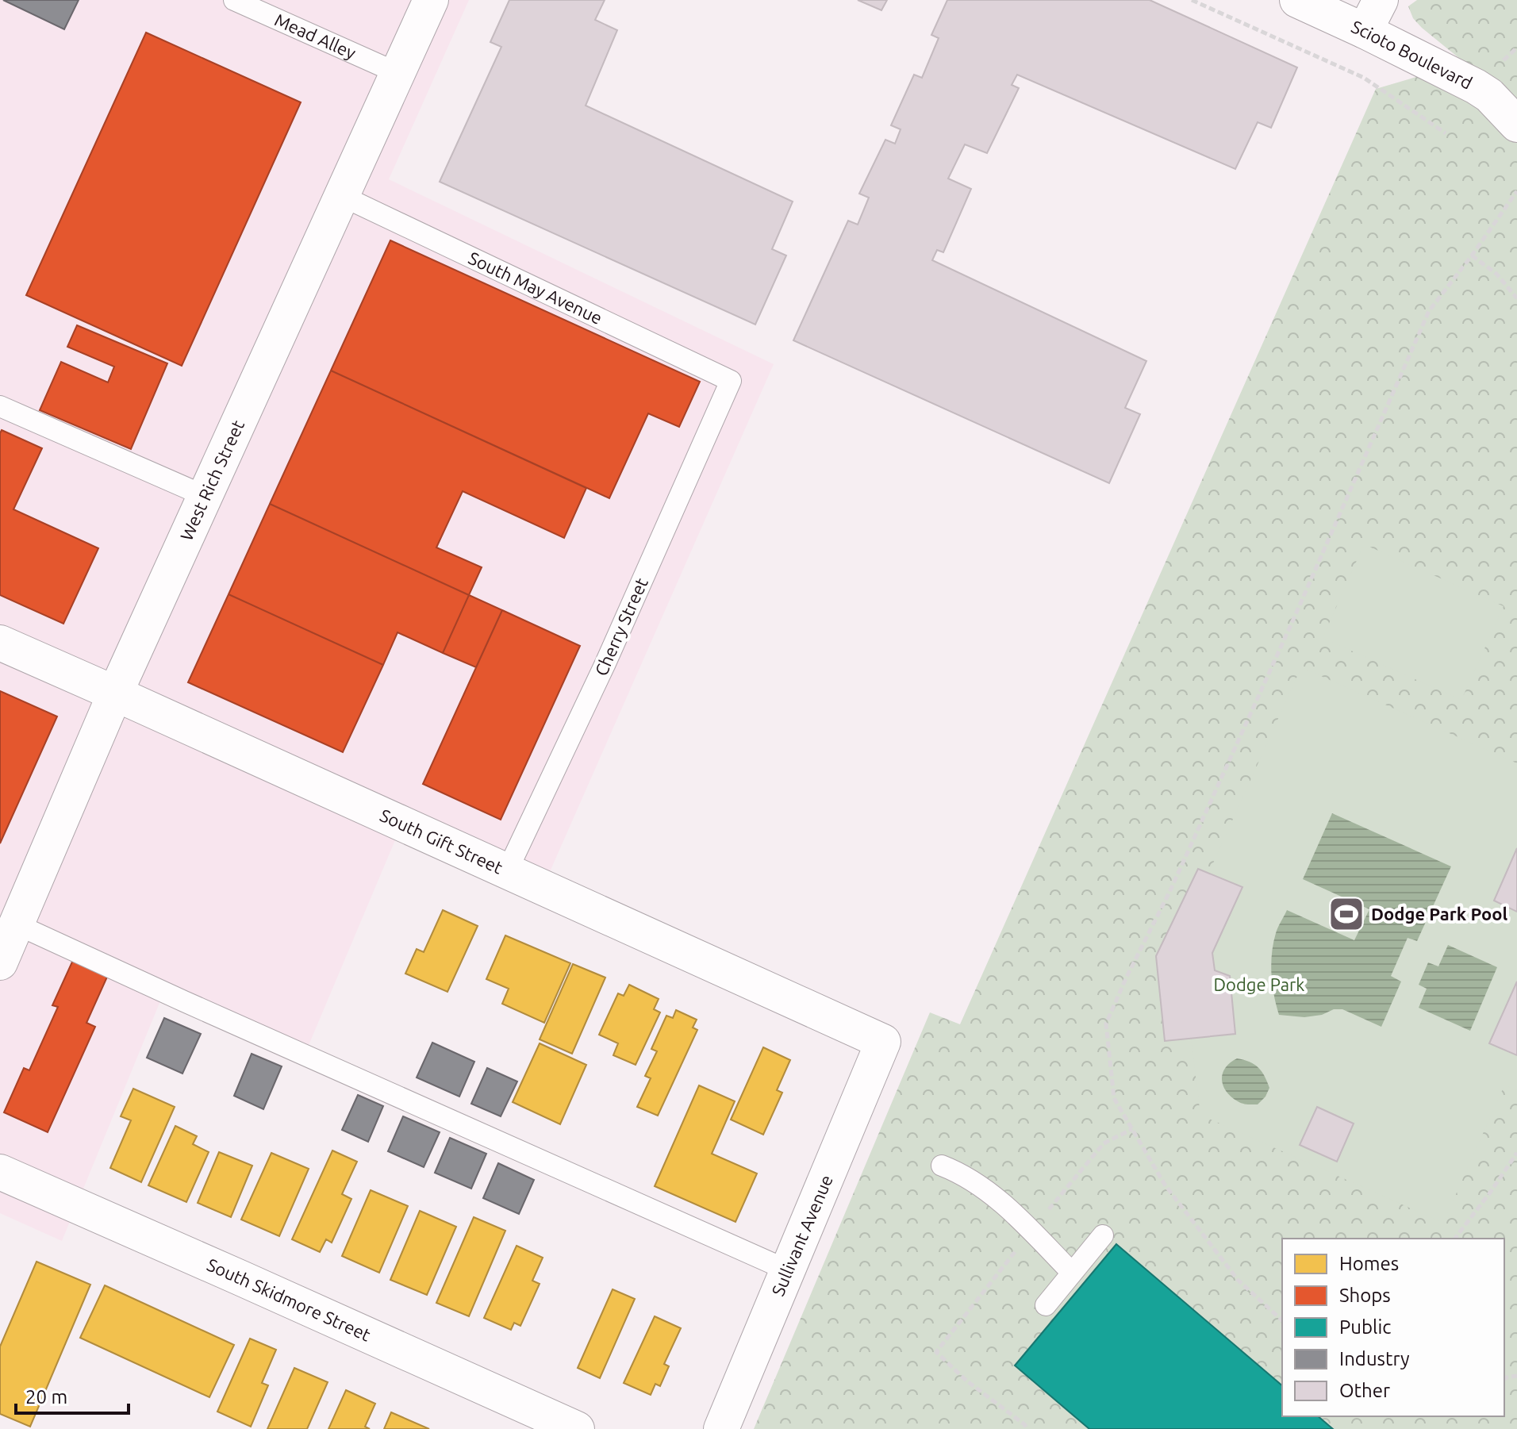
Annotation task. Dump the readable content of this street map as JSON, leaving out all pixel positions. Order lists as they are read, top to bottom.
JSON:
{
  "streets": {
    "street": [
      "Scioto Boulevard",
      "West Rich Street",
      "South Gift Street",
      "Sullivant Avenue",
      "South Skidmore Street"
    ],
    "lane": ["Mead Alley", "South May Avenue", "Cherry Street"]
  },
  "crossings": [
    ["Mead Alley", "West Rich Street"],
    ["South May Avenue", "West Rich Street"],
    ["South May Avenue", "Cherry Street"],
    ["West Rich Street", "South Gift Street"],
    ["Cherry Street", "South Gift Street"],
    ["South Gift Street", "Sullivant Avenue"]
  ],
  "parks": ["Dodge Park"],
  "places": {
    "sports": ["Dodge Park Pool"]
  },
  "legend": [
    "Homes",
    "Shops",
    "Public",
    "Industry",
    "Other"
  ],
  "scale_bar": "20 m"
}
